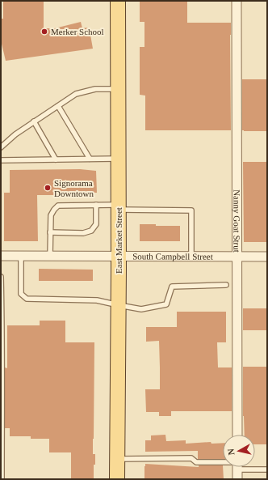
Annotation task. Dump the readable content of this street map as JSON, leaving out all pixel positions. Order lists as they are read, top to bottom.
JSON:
{
  "streets": {
    "main road": ["East Market Street"],
    "street": ["Nanny Goat Strut", "South Campbell Street"]
  },
  "crossings": [
    ["Nanny Goat Strut", "South Campbell Street"],
    ["East Market Street", "South Campbell Street"]
  ],
  "places": ["Merker School", "Signorama Downtown"],
  "north": "left"
}
